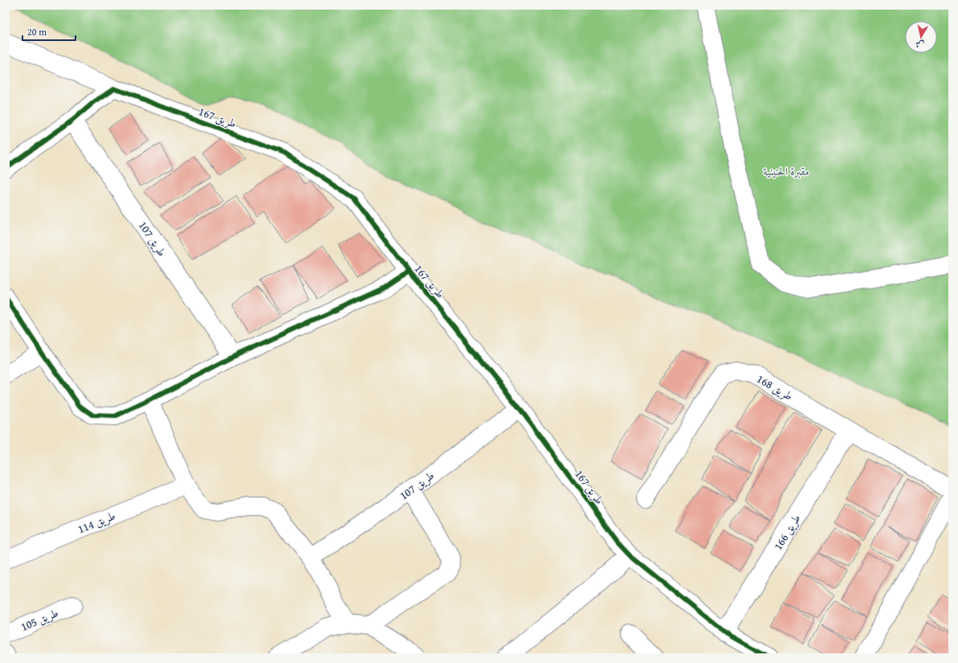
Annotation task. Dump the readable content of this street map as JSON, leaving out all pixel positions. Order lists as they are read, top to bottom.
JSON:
{
  "streets": {
    "street": [
      "طريق 167",
      "طريق 107",
      "طريق 168",
      "طريق 114",
      "طريق 166",
      "طريق 105"
    ]
  },
  "crossings": [
    ["طريق 167", "طريق 107"],
    ["طريق 167", "طريق 166"],
    ["طريق 168", "طريق 166"]
  ],
  "parks": ["مقبرة الحنينية"],
  "scale_bar": "20 m",
  "north": "bottom"
}
